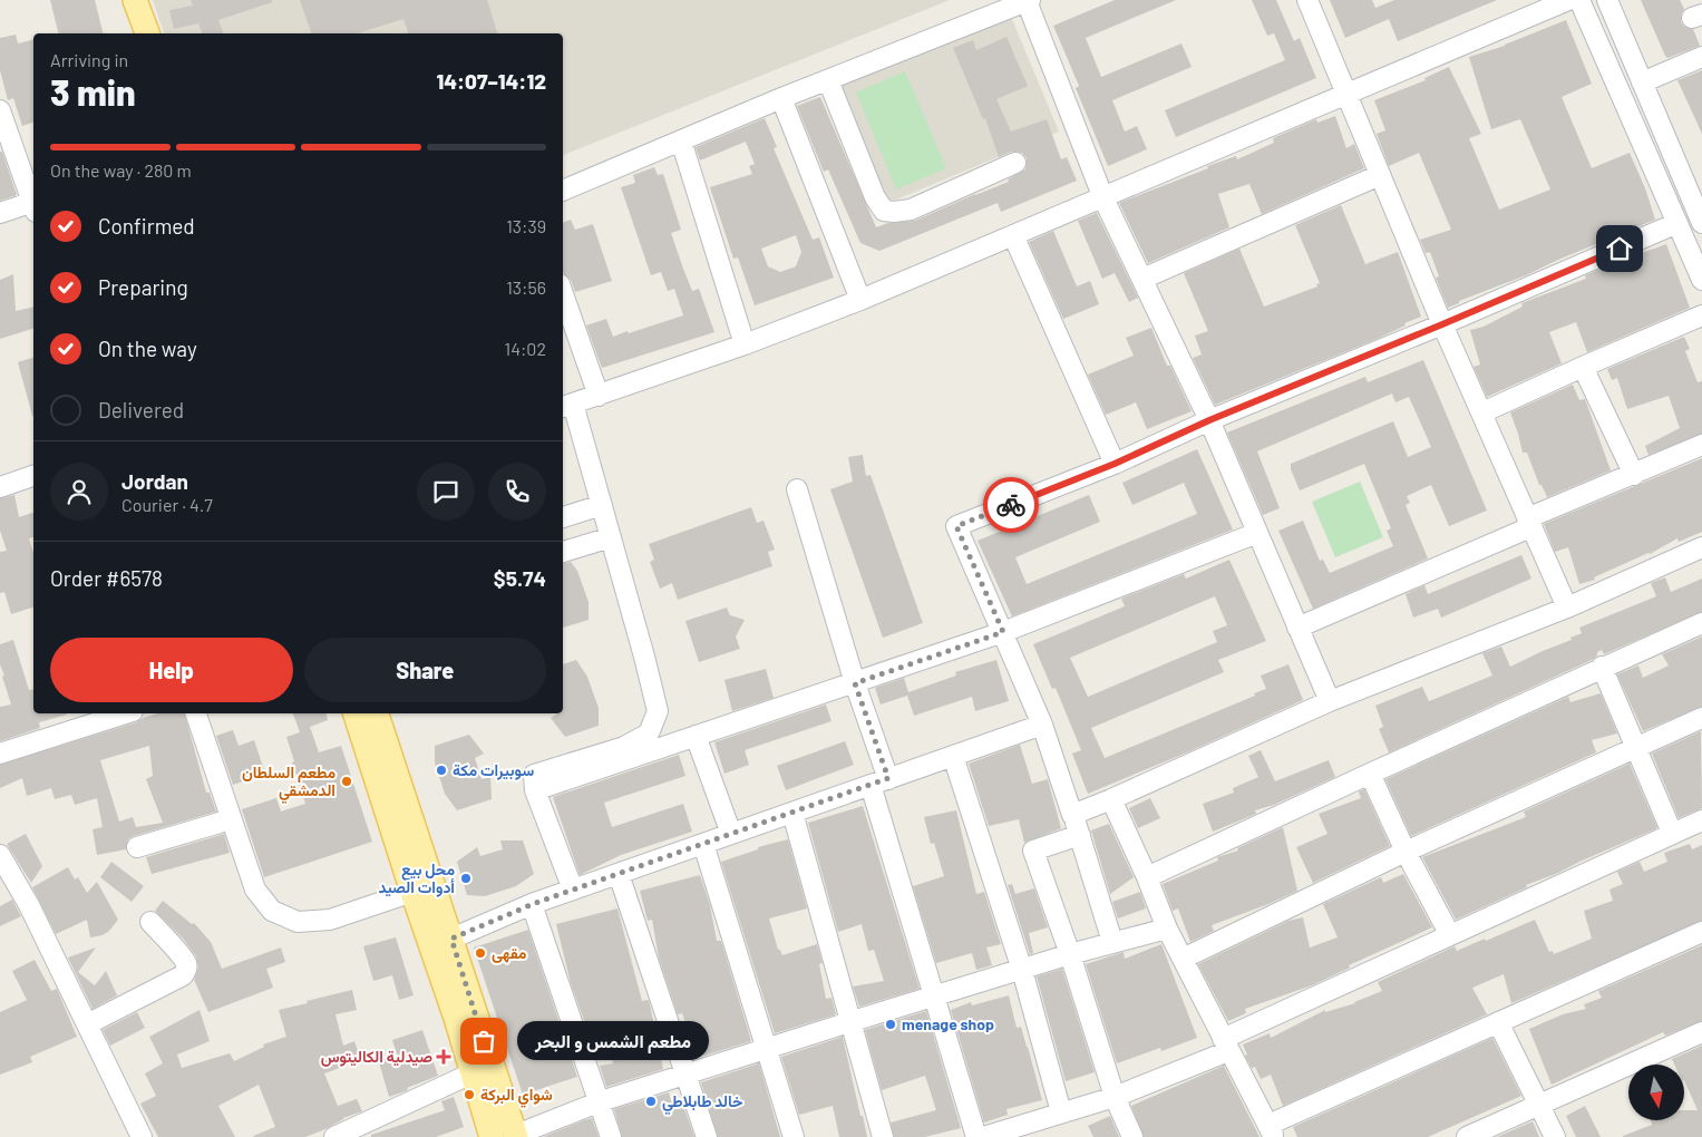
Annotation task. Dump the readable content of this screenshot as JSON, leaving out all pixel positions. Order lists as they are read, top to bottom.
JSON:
{
  "places": {
    "other": [
      "سوبيرات مكة",
      "مطعم السلطان الدمشقي",
      "محل بيع أدوات الصيد",
      "مقهى",
      "menage shop",
      "مطعم الشمس و البحر",
      "شواي البركة",
      "خالد طابلاطي"
    ],
    "health": ["صيدلية الكاليتوس"]
  },
  "north": "bottom",
  "page": {
    "heading": ["3 min", "Arriving in", "14:07–14:12"],
    "panel": [
      "Jordan",
      "Courier · 4.7",
      "Order #6578",
      "$5.74"
    ],
    "bar": "On the way · 280 m",
    "list": [
      ["Confirmed", "13:39"],
      ["Preparing", "13:56"],
      ["On the way", "14:02"],
      "Delivered"
    ],
    "buttons": ["Help", "Share"],
    "bubble": "مطعم الشمس و البحر"
  }
}
